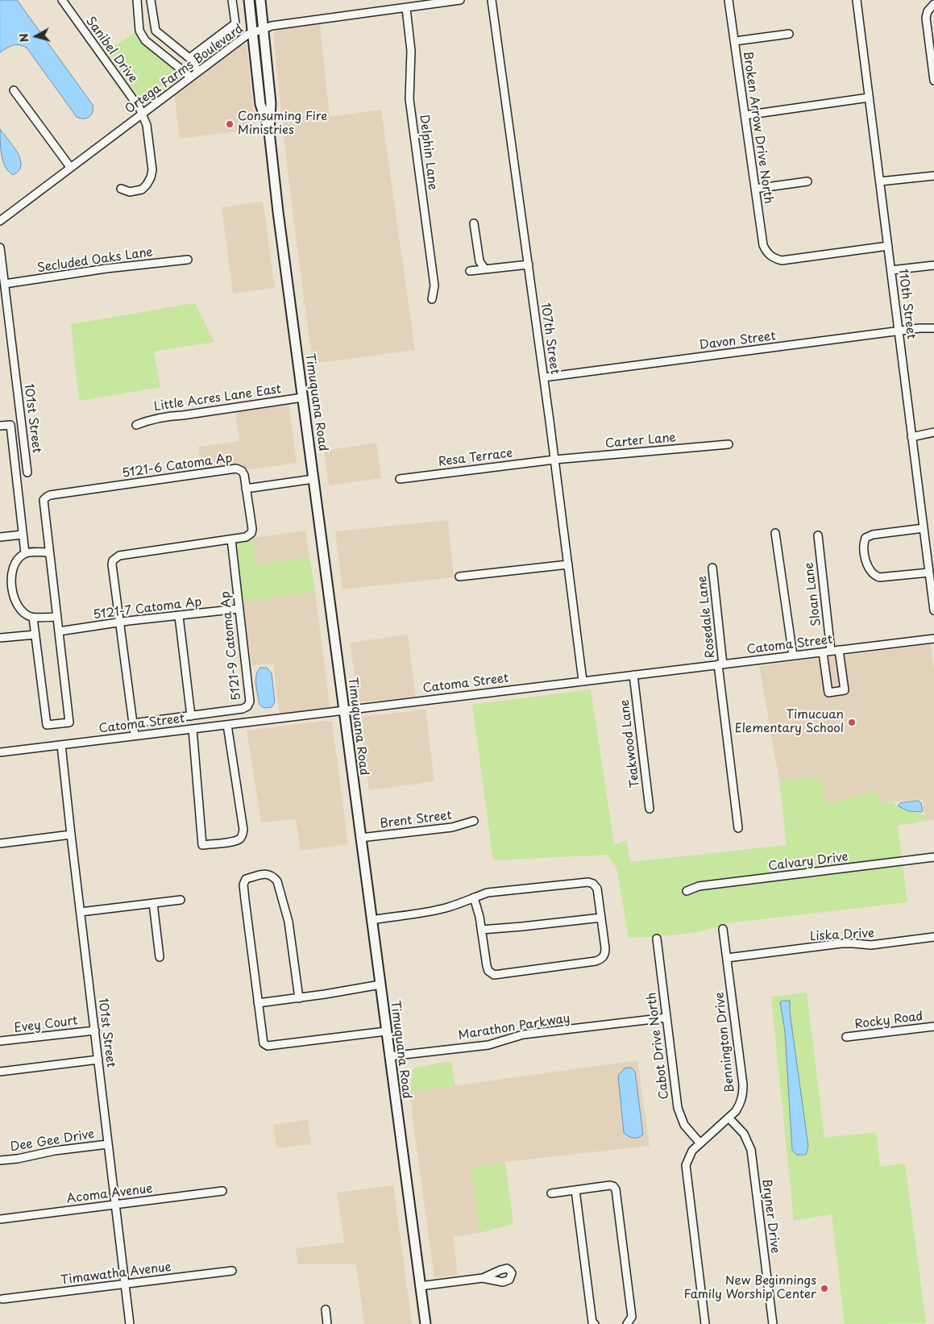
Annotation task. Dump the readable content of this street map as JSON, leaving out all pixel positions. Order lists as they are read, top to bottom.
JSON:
{
  "streets": {
    "main road": ["Timuquana Road"],
    "street": [
      "Sanibel Drive",
      "Ortega Farms Boulevard",
      "Broken Arrow Drive North",
      "Delphin Lane",
      "Secluded Oaks Lane",
      "110th Street",
      "107th Street",
      "Davon Street",
      "Little Acres Lane East",
      "101st Street",
      "Carter Lane",
      "Resa Terrace",
      "5121-6 Catoma Ap",
      "Sloan Lane",
      "5121-7 Catoma Ap",
      "Rosedale Lane",
      "Catoma Street",
      "5121-9 Catoma Ap",
      "Teakwood Lane",
      "Brent Street",
      "Calvary Drive",
      "Liska Drive",
      "Rocky Road",
      "Evey Court",
      "Marathon Parkway",
      "Bennington Drive",
      "Cabot Drive North",
      "Dee Gee Drive",
      "Acoma Avenue",
      "Bryner Drive",
      "Timawatha Avenue"
    ]
  },
  "crossings": [
    ["Sanibel Drive", "Ortega Farms Boulevard"],
    ["Ortega Farms Boulevard", "Delphin Lane"],
    ["Ortega Farms Boulevard", "Timuquana Road"],
    ["Broken Arrow Drive North", "110th Street"],
    ["Secluded Oaks Lane", "101st Street"],
    ["110th Street", "Davon Street"],
    ["107th Street", "Davon Street"],
    ["107th Street", "Carter Lane"],
    ["107th Street", "Resa Terrace"],
    ["107th Street", "Catoma Street"],
    ["Little Acres Lane East", "Timuquana Road"],
    ["Timuquana Road", "Catoma Street"],
    ["Timuquana Road", "Brent Street"],
    ["Timuquana Road", "Marathon Parkway"],
    ["101st Street", "Catoma Street"],
    ["101st Street", "Evey Court"],
    ["101st Street", "Dee Gee Drive"],
    ["101st Street", "Acoma Avenue"],
    ["101st Street", "Timawatha Avenue"],
    ["Carter Lane", "Resa Terrace"],
    ["5121-6 Catoma Ap", "5121-7 Catoma Ap"],
    ["5121-6 Catoma Ap", "Catoma Street"],
    ["5121-6 Catoma Ap", "5121-9 Catoma Ap"],
    ["Sloan Lane", "Catoma Street"],
    ["5121-7 Catoma Ap", "5121-9 Catoma Ap"],
    ["Rosedale Lane", "Catoma Street"],
    ["Catoma Street", "Teakwood Lane"],
    ["Liska Drive", "Bennington Drive"],
    ["Marathon Parkway", "Cabot Drive North"],
    ["Bennington Drive", "Cabot Drive North"],
    ["Bennington Drive", "Bryner Drive"]
  ],
  "places": ["Consuming Fire Ministries", "Timucuan Elementary School", "New Beginnings Family Worship Center"],
  "north": "left"
}
